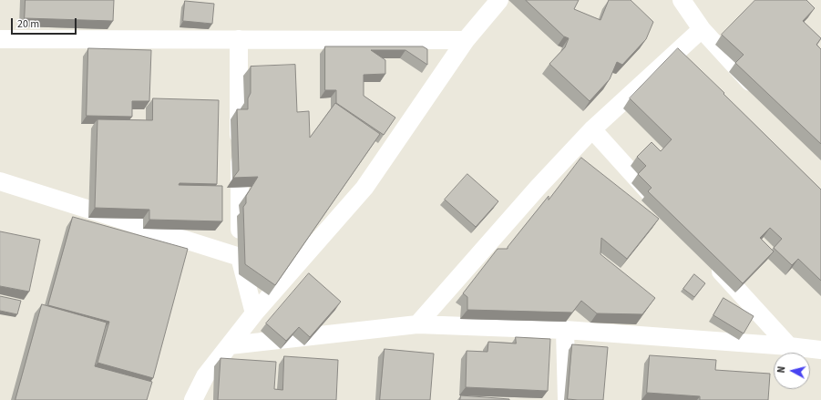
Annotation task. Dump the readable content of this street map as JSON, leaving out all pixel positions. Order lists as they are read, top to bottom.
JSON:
{
  "scale_bar": "20 m",
  "north": "left"
}
